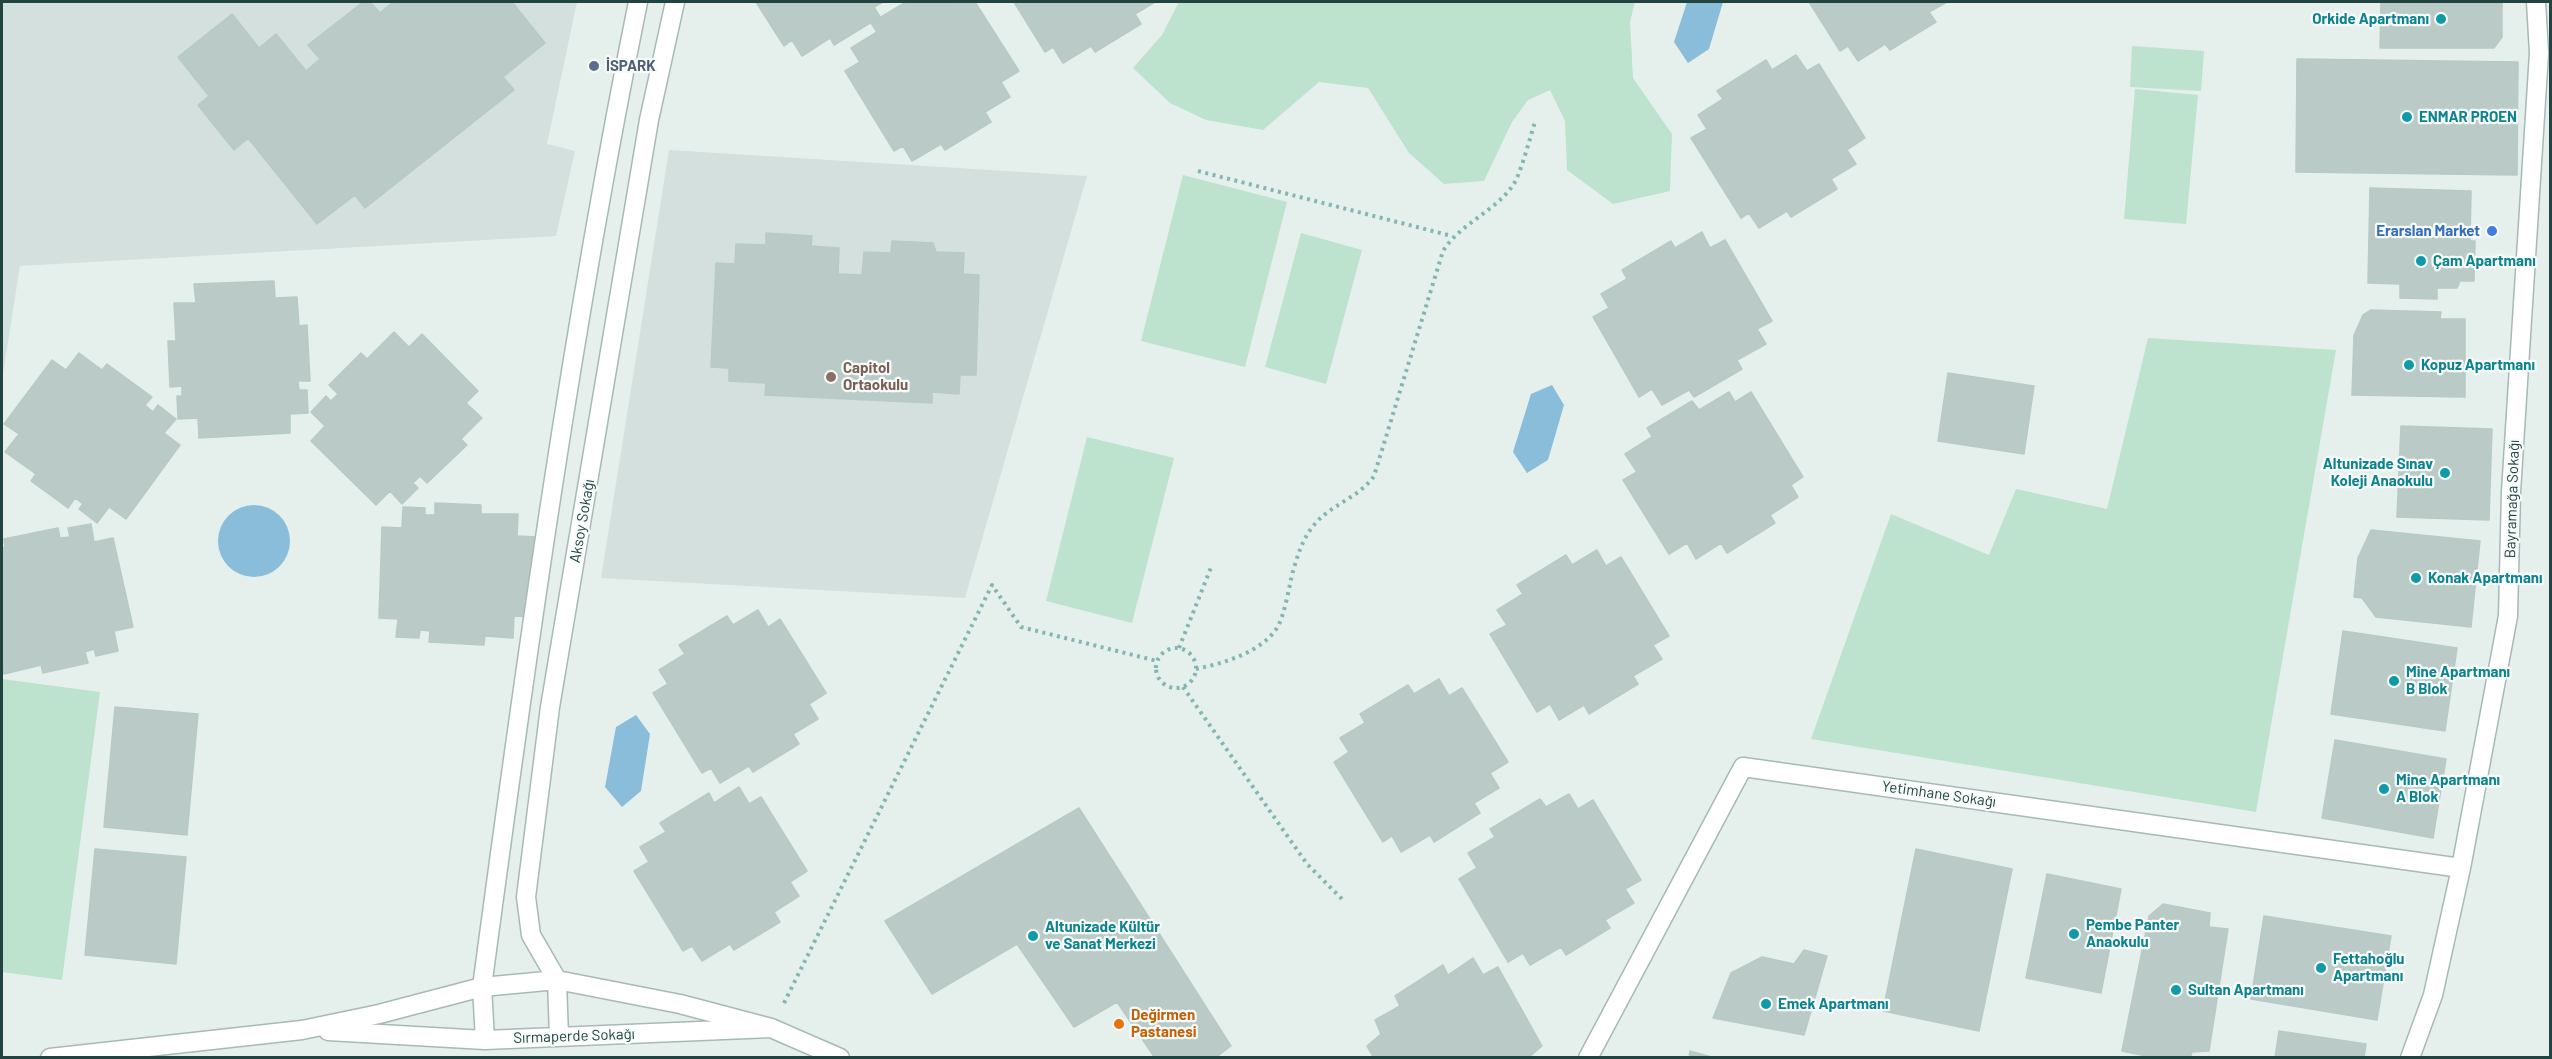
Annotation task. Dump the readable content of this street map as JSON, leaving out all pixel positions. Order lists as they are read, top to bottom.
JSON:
{
  "streets": {
    "street": [
      "Bayramağa Sokağı",
      "Aksoy Sokağı",
      "Yetimhane Sokağı",
      "Sırmaperde Sokağı"
    ]
  },
  "crossings": [
    ["Bayramağa Sokağı", "Yetimhane Sokağı"],
    ["Aksoy Sokağı", "Sırmaperde Sokağı"]
  ],
  "places": [
    "Orkide Apartmanı",
    "İSPARK",
    "ENMAR PROEN",
    "Erarslan Market",
    "Çam Apartmanı",
    "Kopuz Apartmanı",
    "Capitol Ortaokulu",
    "Altunizade Sınav Koleji Anaokulu",
    "Konak Apartmanı",
    "Mine Apartmanı B Blok",
    "Mine Apartmanı A Blok",
    "Pembe Panter Anaokulu",
    "Altunizade Kültür ve Sanat Merkezi",
    "Fettahoğlu Apartmanı",
    "Sultan Apartmanı",
    "Emek Apartmanı",
    "Değirmen Pastanesi"
  ]
}
